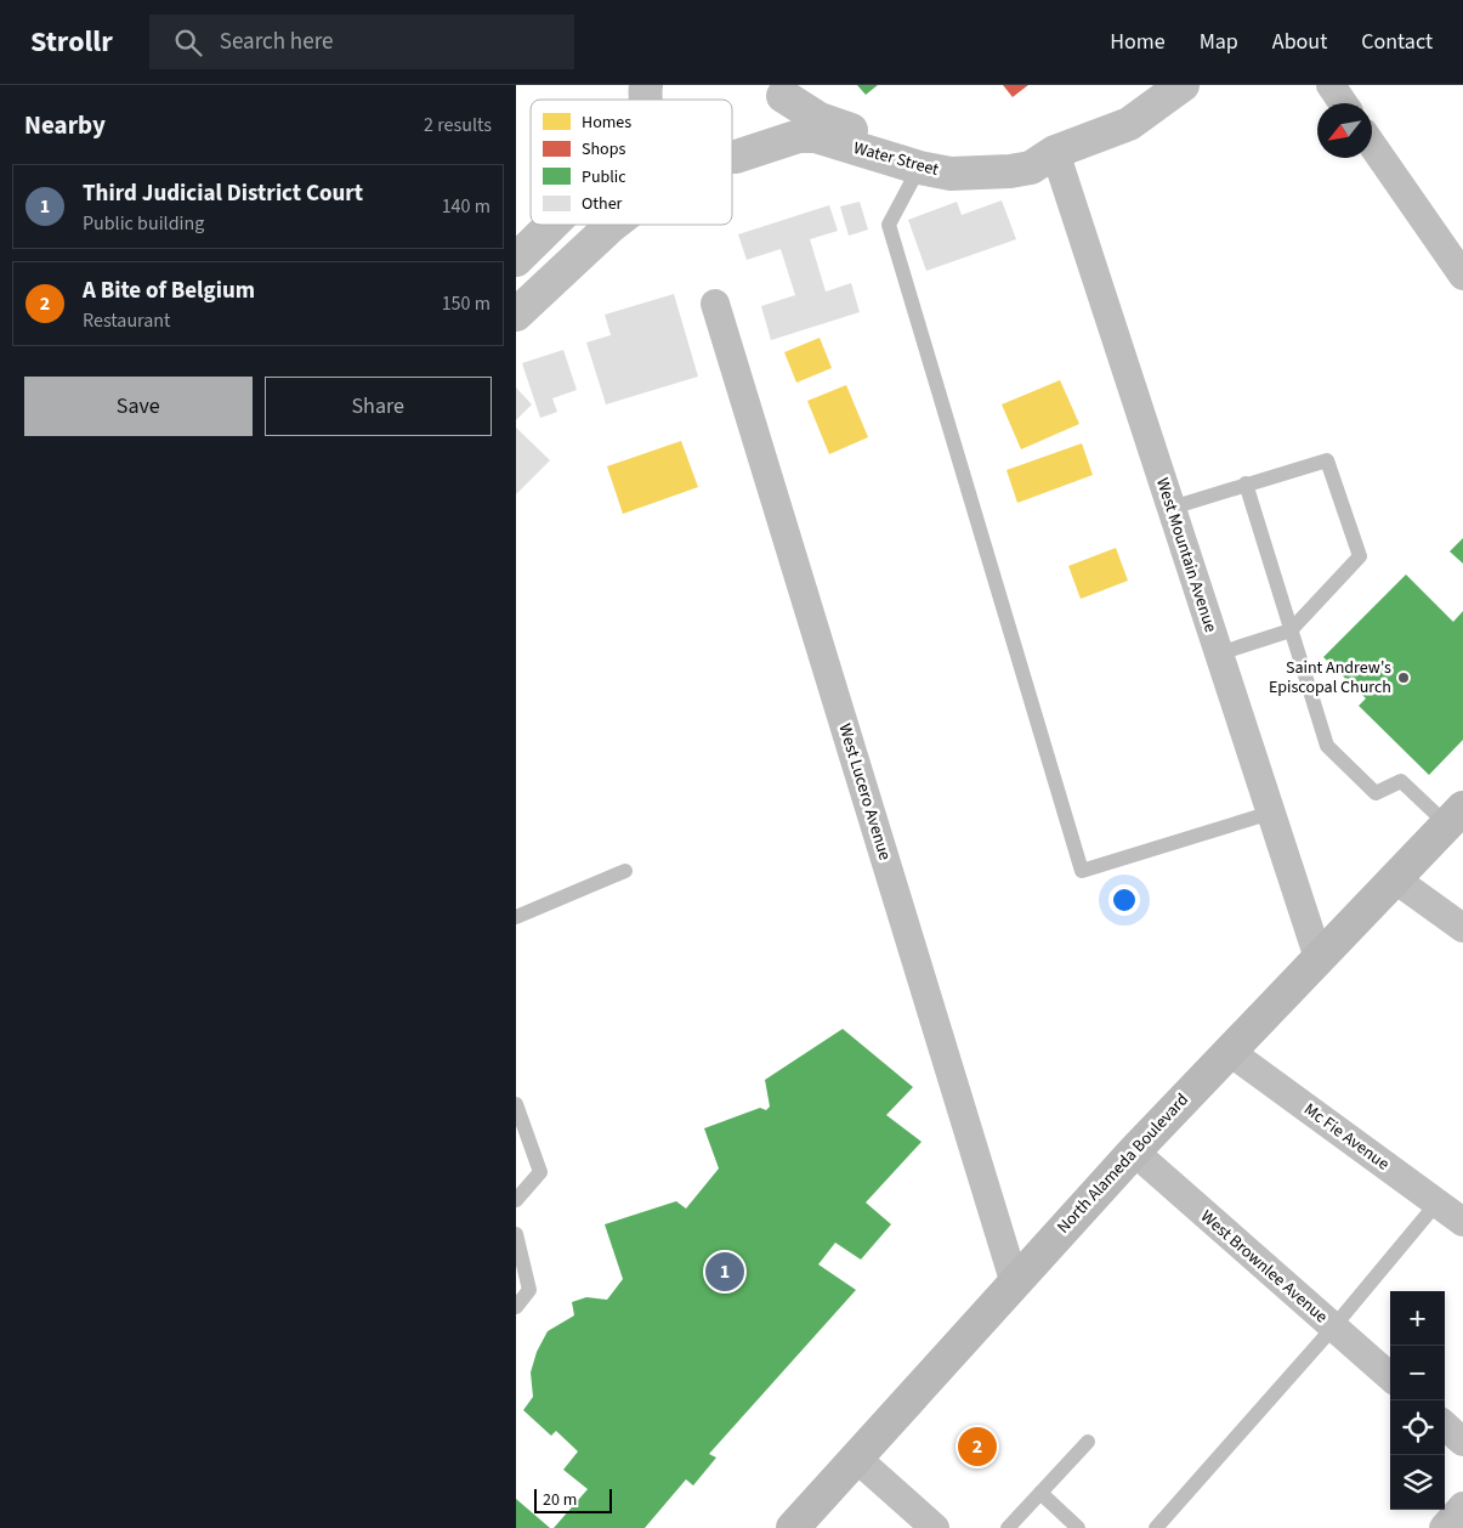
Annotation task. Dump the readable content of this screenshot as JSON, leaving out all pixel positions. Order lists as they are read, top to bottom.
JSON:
{
  "streets": {
    "main road": ["North Alameda Boulevard"],
    "street": [
      "Water Street",
      "West Mountain Avenue",
      "West Lucero Avenue",
      "Mc Fie Avenue",
      "West Brownlee Avenue"
    ]
  },
  "crossings": [
    ["Water Street", "West Mountain Avenue"],
    ["West Mountain Avenue", "North Alameda Boulevard"],
    ["West Lucero Avenue", "North Alameda Boulevard"],
    ["Mc Fie Avenue", "North Alameda Boulevard"],
    ["North Alameda Boulevard", "West Brownlee Avenue"]
  ],
  "places": ["Saint Andrew's Episcopal Church"],
  "legend": [
    "Homes",
    "Shops",
    "Public",
    "Other"
  ],
  "scale_bar": "20 m",
  "north": "bottom left",
  "page": {
    "header": "Strollr",
    "search": "Search here",
    "nav": [
      "Home",
      "Map",
      "About",
      "Contact"
    ],
    "heading": ["Nearby", "2 results"],
    "list": [
      {
        "mark": "1",
        "name": "Third Judicial District Court",
        "note": "Public building",
        "value": "140 m"
      },
      {
        "mark": "2",
        "name": "A Bite of Belgium",
        "note": "Restaurant",
        "value": "150 m"
      }
    ],
    "buttons": ["Save", "Share"],
    "pins": ["1", "2"],
    "map_buttons": ["+", "−"],
    "scale": "20 m"
  }
}
